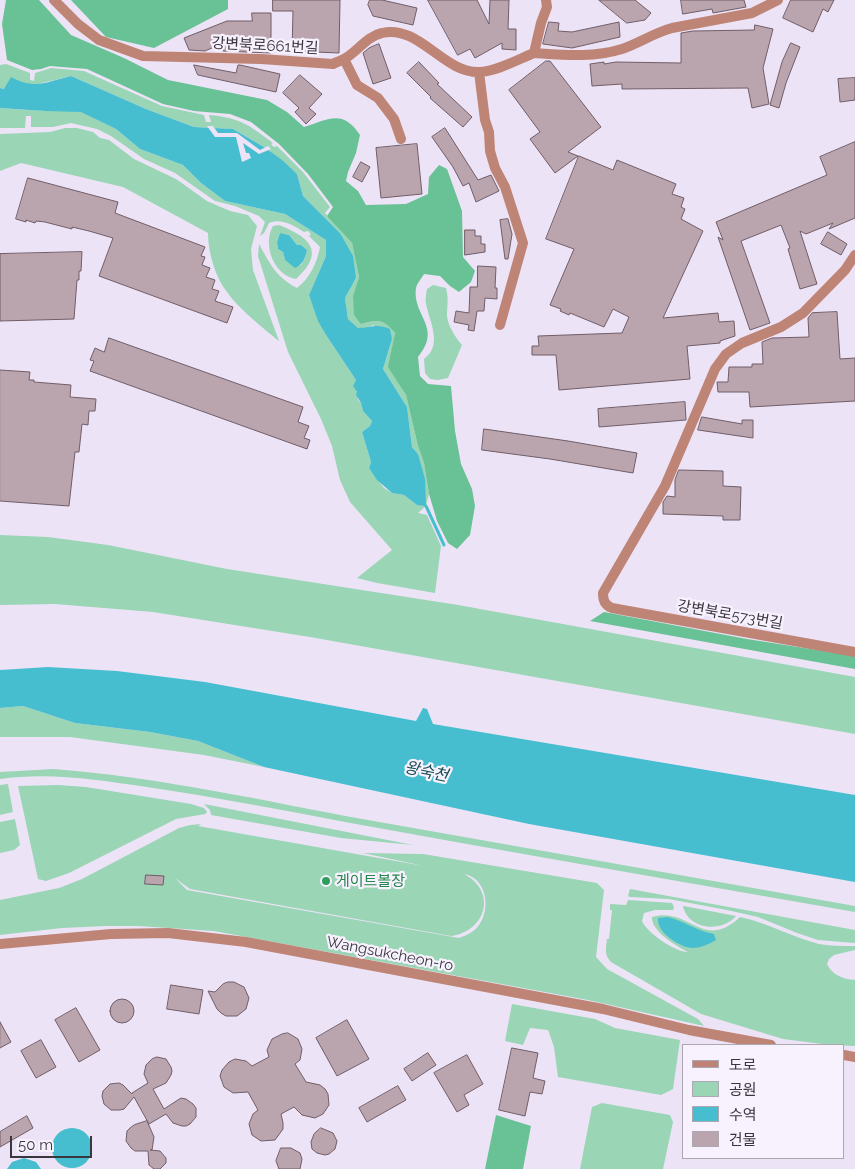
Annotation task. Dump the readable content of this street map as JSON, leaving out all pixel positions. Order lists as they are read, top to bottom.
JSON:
{
  "streets": {
    "street": ["강변북로661번길", "강변북로573번길", "Wangsukcheon-ro"]
  },
  "water": ["왕숙천"],
  "places": ["게이트볼장"],
  "legend": [
    "도로",
    "공원",
    "수역",
    "건물"
  ],
  "scale_bar": "50 m"
}
